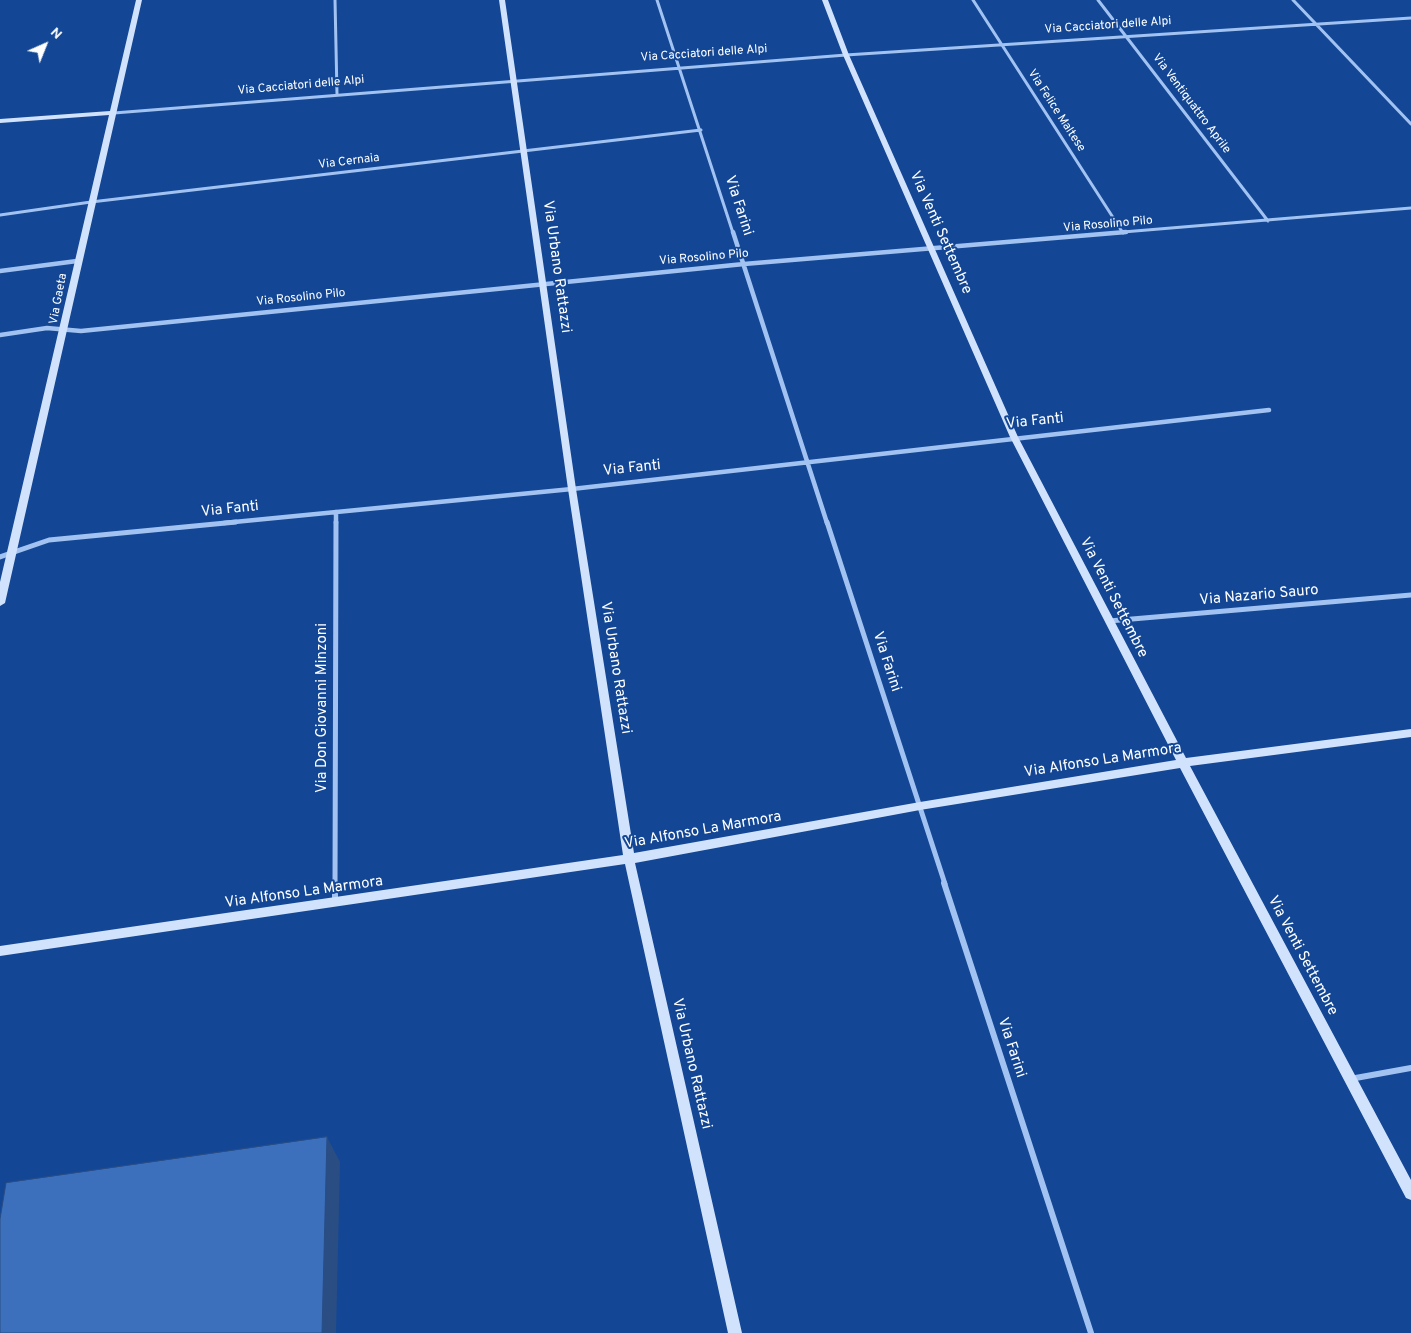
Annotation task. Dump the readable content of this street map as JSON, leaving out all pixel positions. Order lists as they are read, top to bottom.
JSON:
{
  "streets": {
    "street": [
      "Via Cacciatori delle Alpi",
      "Via Ventiquattro Aprile",
      "Via Felice Maltese",
      "Via Cernaia",
      "Via Farini",
      "Via Rosolino Pilo",
      "Via Venti Settembre",
      "Via Urbano Rattazzi",
      "Via Gaeta",
      "Via Fanti",
      "Via Nazario Sauro",
      "Via Don Giovanni Minzoni",
      "Via Alfonso La Marmora"
    ]
  },
  "crossings": [
    ["Via Cacciatori delle Alpi", "Via Ventiquattro Aprile"],
    ["Via Cacciatori delle Alpi", "Via Felice Maltese"],
    ["Via Cacciatori delle Alpi", "Via Farini"],
    ["Via Cacciatori delle Alpi", "Via Venti Settembre"],
    ["Via Cacciatori delle Alpi", "Via Urbano Rattazzi"],
    ["Via Cacciatori delle Alpi", "Via Gaeta"],
    ["Via Ventiquattro Aprile", "Via Rosolino Pilo"],
    ["Via Felice Maltese", "Via Rosolino Pilo"],
    ["Via Cernaia", "Via Farini"],
    ["Via Cernaia", "Via Urbano Rattazzi"],
    ["Via Cernaia", "Via Gaeta"],
    ["Via Farini", "Via Rosolino Pilo"],
    ["Via Farini", "Via Fanti"],
    ["Via Farini", "Via Alfonso La Marmora"],
    ["Via Rosolino Pilo", "Via Venti Settembre"],
    ["Via Rosolino Pilo", "Via Urbano Rattazzi"],
    ["Via Rosolino Pilo", "Via Gaeta"],
    ["Via Venti Settembre", "Via Fanti"],
    ["Via Venti Settembre", "Via Nazario Sauro"],
    ["Via Venti Settembre", "Via Alfonso La Marmora"],
    ["Via Urbano Rattazzi", "Via Fanti"],
    ["Via Urbano Rattazzi", "Via Alfonso La Marmora"],
    ["Via Gaeta", "Via Fanti"],
    ["Via Fanti", "Via Don Giovanni Minzoni"],
    ["Via Don Giovanni Minzoni", "Via Alfonso La Marmora"]
  ],
  "north": "top right"
}
